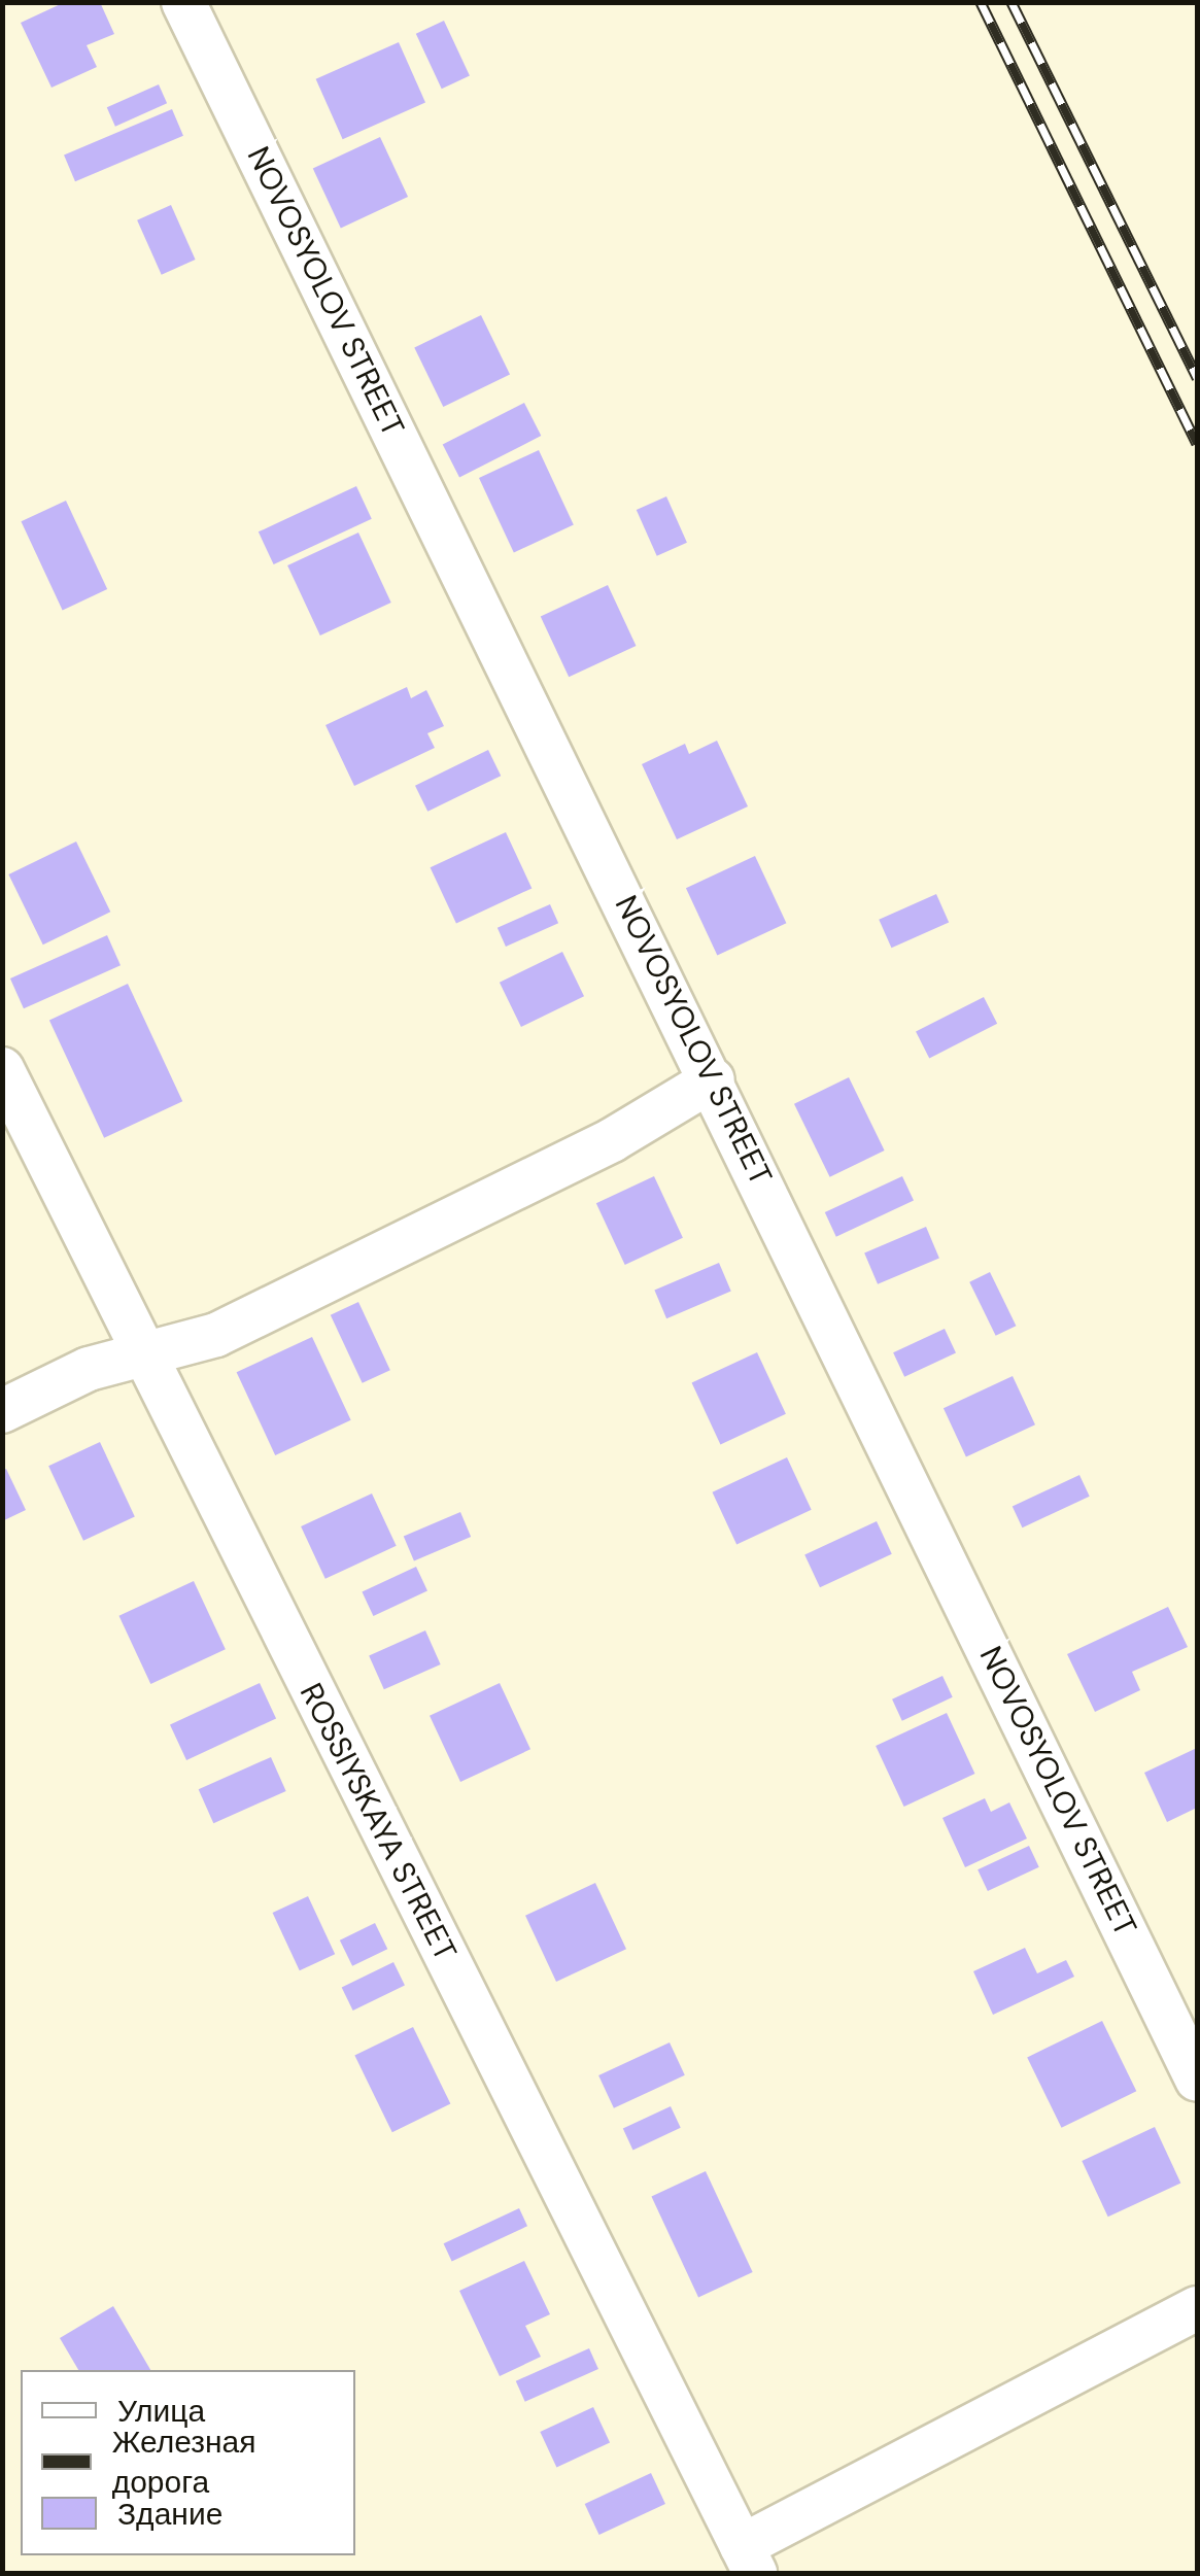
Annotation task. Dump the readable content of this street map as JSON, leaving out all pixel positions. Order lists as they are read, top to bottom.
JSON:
{
  "streets": {
    "street": ["NOVOSYOLOV STREET", "ROSSIYSKAYA STREET"]
  },
  "legend": ["Улица", "Железная дорога", "Здание"]
}
